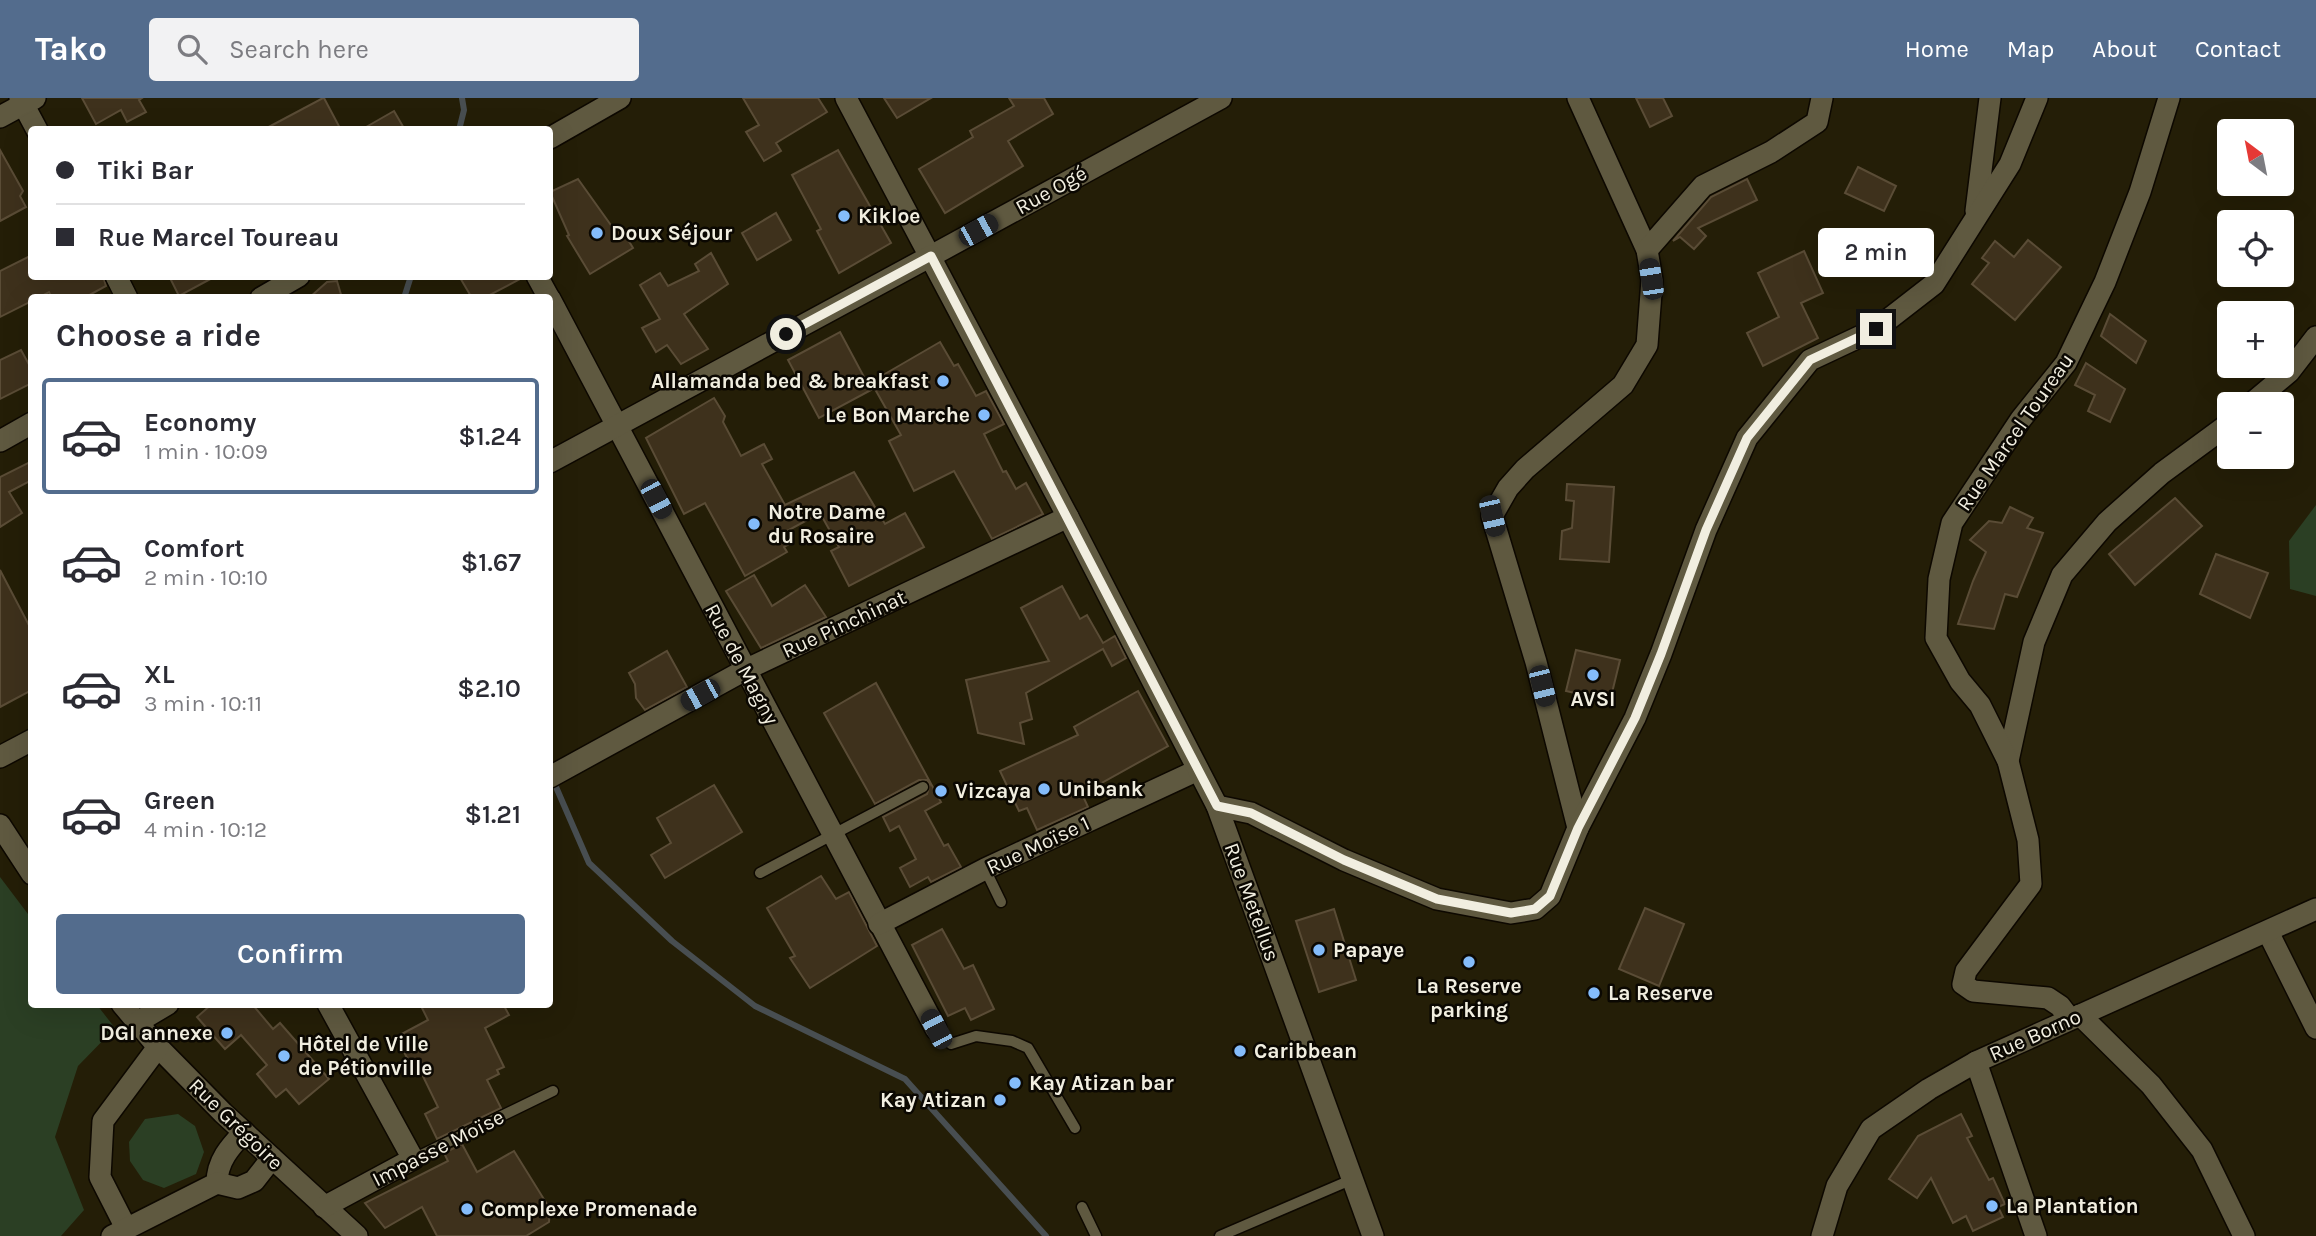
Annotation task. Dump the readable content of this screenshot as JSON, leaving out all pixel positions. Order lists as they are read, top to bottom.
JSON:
{
  "streets": {
    "street": [
      "Rue Ogé",
      "Rue Marcel Toureau",
      "Rue Pinchinat",
      "Rue de Magny",
      "Rue Moïse 1",
      "Rue Metellus",
      "Rue Borno",
      "Rue Grégoire",
      "Impasse Moïse"
    ]
  },
  "crossings": [
    ["Rue Ogé", "Rue de Magny"],
    ["Rue Ogé", "Rue Metellus"],
    ["Rue Marcel Toureau", "Rue Borno"],
    ["Rue Pinchinat", "Rue de Magny"],
    ["Rue Pinchinat", "Rue Metellus"],
    ["Rue de Magny", "Rue Moïse 1"],
    ["Rue Moïse 1", "Rue Metellus"],
    ["Rue Grégoire", "Impasse Moïse"]
  ],
  "places": [
    "Kikloe",
    "Doux Séjour",
    "Allamanda bed & breakfast",
    "Le Bon Marche",
    "Notre Dame du Rosaire",
    "AVSI",
    "Unibank",
    "Vizcaya",
    "Papaye",
    "La Reserve parking",
    "La Reserve",
    "DGI annexe",
    "Caribbean",
    "Hôtel de Ville de Pétionville",
    "Kay Atizan bar",
    "Kay Atizan",
    "La Plantation",
    "Complexe Promenade"
  ],
  "north": "top left",
  "page": {
    "header": "Tako",
    "search": "Search here",
    "nav": [
      "Home",
      "Map",
      "About",
      "Contact"
    ],
    "map_buttons": ["+", "−"],
    "banner": ["Tiki Bar", "Rue Marcel Toureau"],
    "bubble": "2 min",
    "heading": "Choose a ride",
    "list": [
      {
        "name": "Economy",
        "note": "1 min · 10:09",
        "value": "$1.24"
      },
      {
        "name": "Comfort",
        "note": "2 min · 10:10",
        "value": "$1.67"
      },
      {
        "name": "XL",
        "note": "3 min · 10:11",
        "value": "$2.10"
      },
      {
        "name": "Green",
        "note": "4 min · 10:12",
        "value": "$1.21"
      }
    ],
    "buttons": "Confirm"
  }
}
